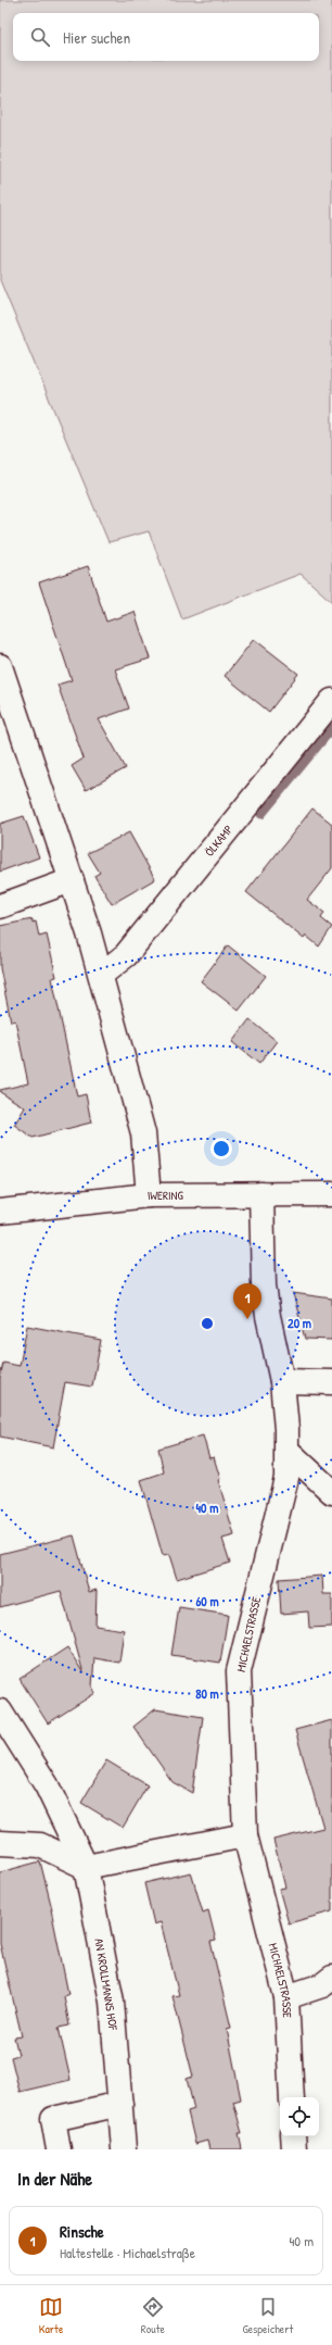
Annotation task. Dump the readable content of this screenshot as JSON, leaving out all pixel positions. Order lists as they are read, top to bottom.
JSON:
{
  "streets": {
    "street": [
      "ÖLKAMP",
      "IWERING",
      "MICHAELSTRASSE",
      "AN KROLLMANNS HOF"
    ]
  },
  "crossings": [
    ["IWERING", "MICHAELSTRASSE"]
  ],
  "page": {
    "search": "Hier suchen",
    "pins": "1",
    "heading": "In der Nähe",
    "list": [
      {
        "mark": "1",
        "name": "Rinsche",
        "note": "Haltestelle · Michaelstraße",
        "value": "40 m"
      }
    ],
    "nav": ["Karte", "Route", "Gespeichert"]
  },
  "rings": [
    "20 m",
    "40 m",
    "60 m",
    "80 m"
  ]
}
